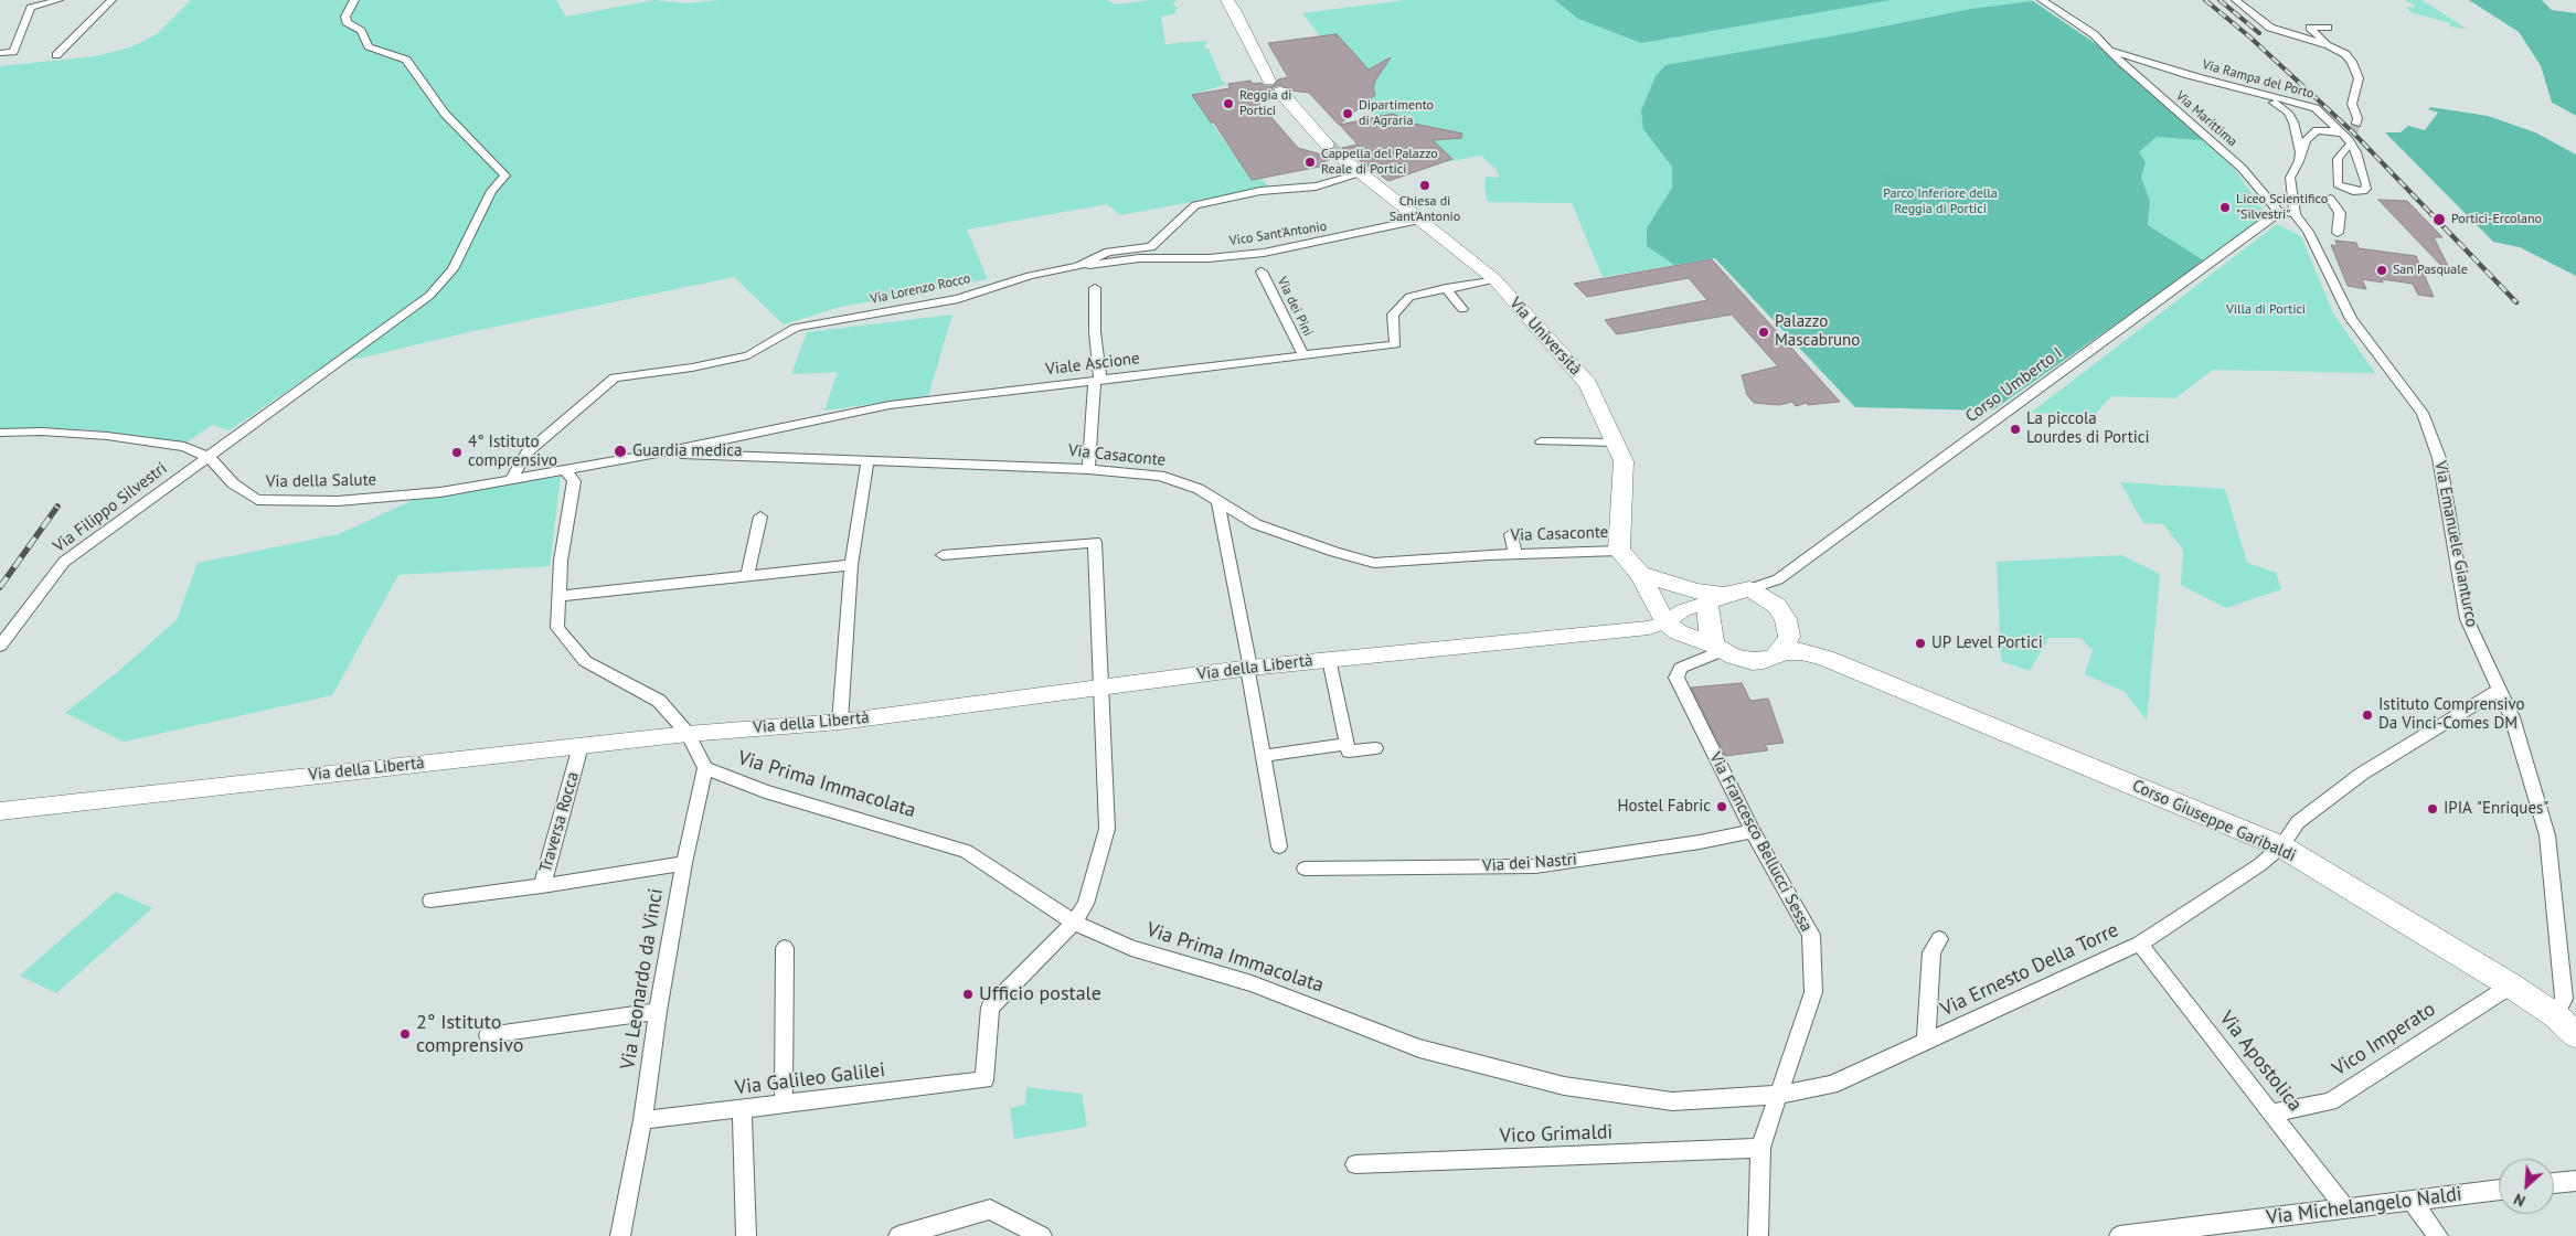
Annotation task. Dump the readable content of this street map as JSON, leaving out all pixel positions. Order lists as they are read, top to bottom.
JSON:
{
  "streets": {
    "main road": ["Via Università", "Corso Giuseppe Garibaldi"],
    "street": [
      "Via Rampa del Porto",
      "Via Marittima",
      "Vico Sant'Antonio",
      "Via Lorenzo Rocco",
      "Via dei Pini",
      "Viale Ascione",
      "Corso Umberto I",
      "Via Casaconte",
      "Via della Salute",
      "Via Filippo Silvestri",
      "Via Emanuele Gianturco",
      "Via della Libertà",
      "Via Prima Immacolata",
      "Traversa Rocca",
      "Via Francesco Bellucci Sessa",
      "Via dei Nastri",
      "Via Ernesto Della Torre",
      "Via Leonardo da Vinci",
      "Vico Imperato",
      "Via Apostolica",
      "Via Galileo Galilei",
      "Vico Grimaldi",
      "Via Michelangelo Naldi"
    ]
  },
  "crossings": [
    ["Via Marittima", "Corso Umberto I"],
    ["Via Marittima", "Via Emanuele Gianturco"],
    ["Vico Sant'Antonio", "Via Lorenzo Rocco"],
    ["Vico Sant'Antonio", "Via Università"],
    ["Via Lorenzo Rocco", "Via Università"],
    ["Via Lorenzo Rocco", "Via della Salute"],
    ["Via dei Pini", "Viale Ascione"],
    ["Via Università", "Viale Ascione"],
    ["Via Università", "Via Casaconte"],
    ["Viale Ascione", "Via Casaconte"],
    ["Viale Ascione", "Via della Salute"],
    ["Corso Umberto I", "Via Emanuele Gianturco"],
    ["Corso Umberto I", "Via della Libertà"],
    ["Corso Umberto I", "Corso Giuseppe Garibaldi"],
    ["Corso Umberto I", "Via Francesco Bellucci Sessa"],
    ["Via Casaconte", "Via della Salute"],
    ["Via della Salute", "Via Filippo Silvestri"],
    ["Via Emanuele Gianturco", "Corso Giuseppe Garibaldi"],
    ["Via Emanuele Gianturco", "Via Ernesto Della Torre"],
    ["Via della Libertà", "Corso Giuseppe Garibaldi"],
    ["Via della Libertà", "Traversa Rocca"],
    ["Via della Libertà", "Via Francesco Bellucci Sessa"],
    ["Via Prima Immacolata", "Via Francesco Bellucci Sessa"],
    ["Via Prima Immacolata", "Via Ernesto Della Torre"],
    ["Via Prima Immacolata", "Via Leonardo da Vinci"],
    ["Via Prima Immacolata", "Via Galileo Galilei"],
    ["Corso Giuseppe Garibaldi", "Via Francesco Bellucci Sessa"],
    ["Corso Giuseppe Garibaldi", "Via Ernesto Della Torre"],
    ["Corso Giuseppe Garibaldi", "Vico Imperato"],
    ["Traversa Rocca", "Via Leonardo da Vinci"],
    ["Via Francesco Bellucci Sessa", "Via dei Nastri"],
    ["Via Francesco Bellucci Sessa", "Via Ernesto Della Torre"],
    ["Via Francesco Bellucci Sessa", "Vico Grimaldi"],
    ["Via Ernesto Della Torre", "Via Apostolica"],
    ["Via Leonardo da Vinci", "Via Galileo Galilei"],
    ["Vico Imperato", "Via Apostolica"],
    ["Via Apostolica", "Via Michelangelo Naldi"]
  ],
  "parks": ["Parco Inferiore della Reggia di Portici", "Villa di Portici"],
  "places": [
    "Reggia di Portici",
    "Dipartimento di Agraria",
    "Cappella del Palazzo Reale di Portici",
    "Chiesa di Sant'Antonio",
    "Liceo Scientifico \"Silvestri\"",
    "Portici-Ercolano",
    "San Pasquale",
    "Palazzo Mascabruno",
    "La piccola Lourdes di Portici",
    "Guardia medica",
    "4° Istituto comprensivo",
    "UP Level Portici",
    "Istituto Comprensivo Da Vinci-Comes DM",
    "Hostel Fabric",
    "IPIA \"Enriques\"",
    "Ufficio postale",
    "2° Istituto comprensivo"
  ],
  "north": "bottom left"
}
